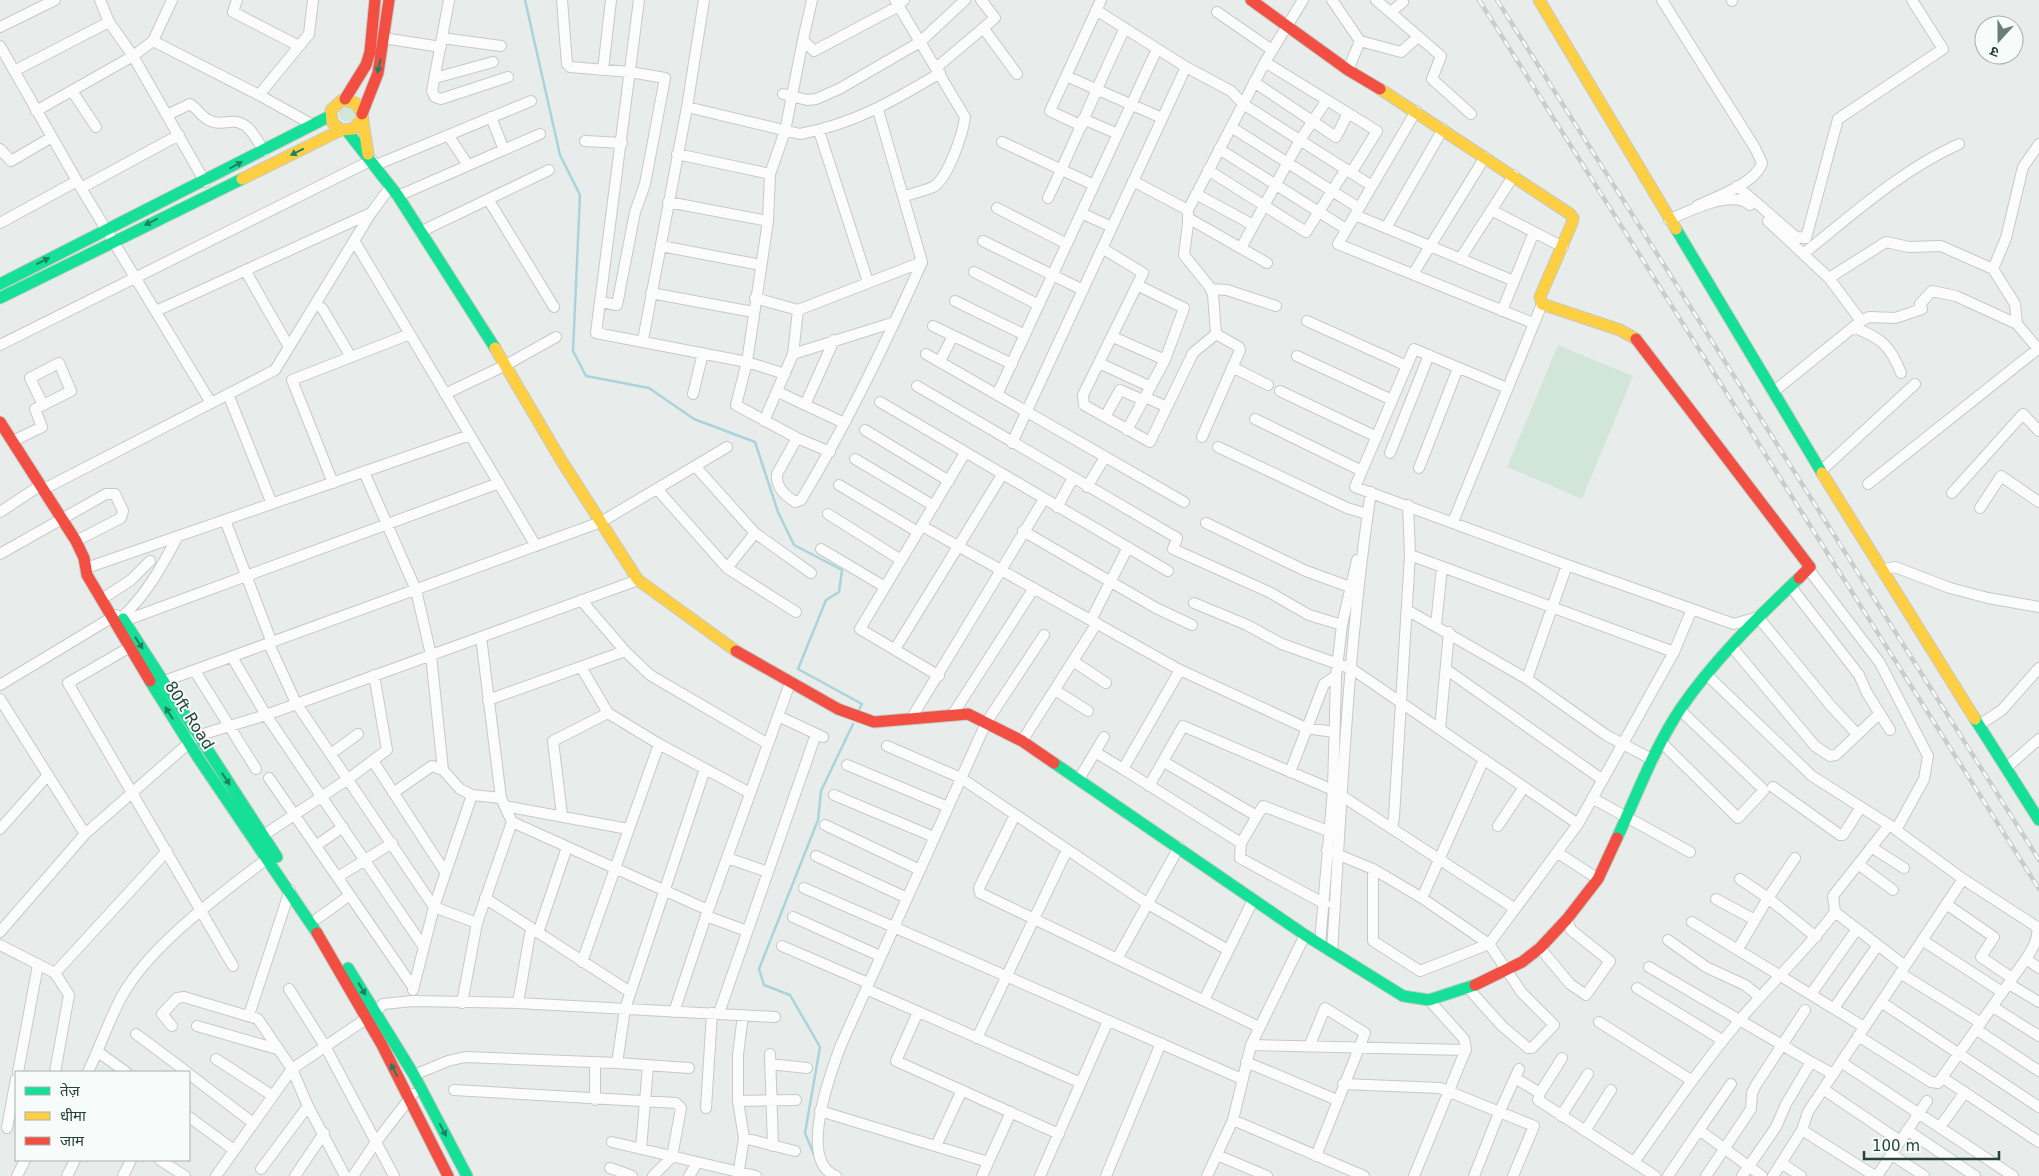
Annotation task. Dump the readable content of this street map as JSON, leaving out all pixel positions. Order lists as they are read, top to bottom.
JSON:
{
  "streets": {
    "main road": ["80ft Road"]
  },
  "legend": ["तेज़", "धीमा", "जाम"],
  "scale_bar": "100 m",
  "north": "bottom"
}
